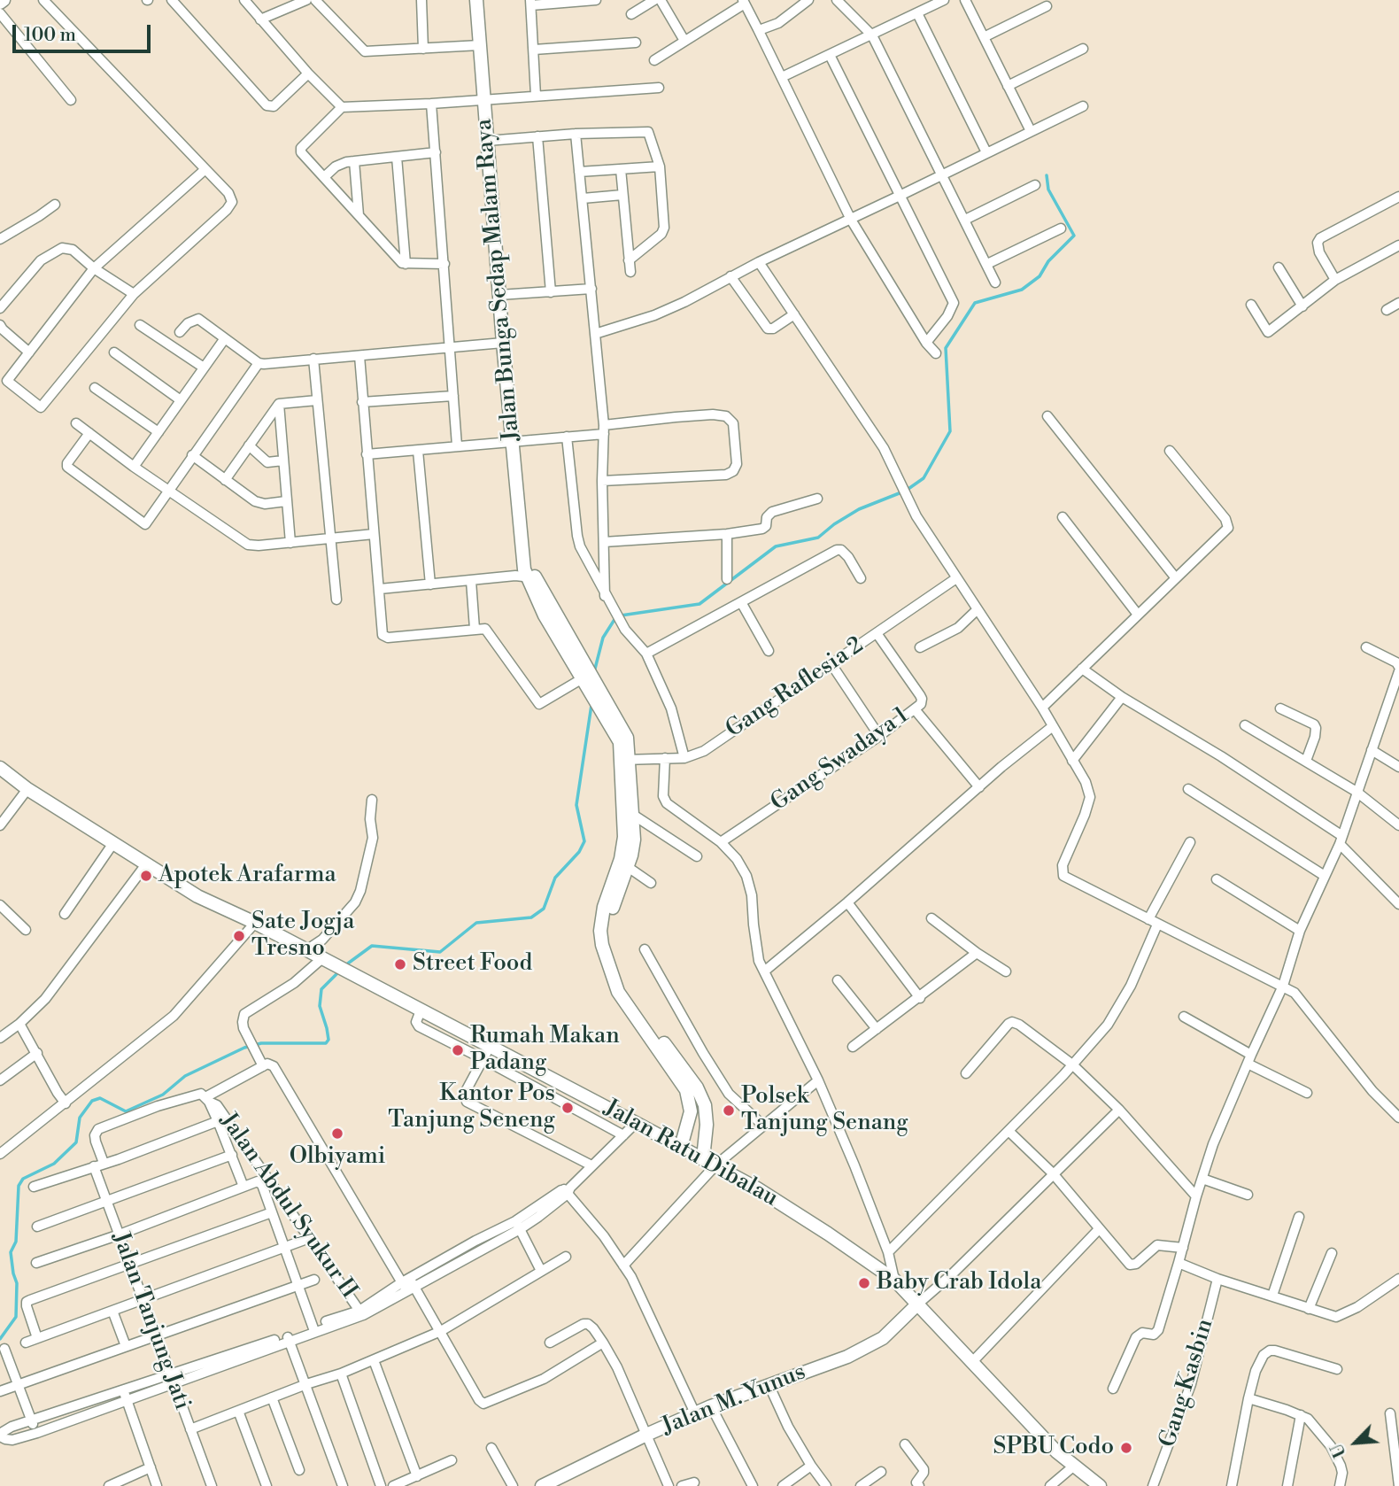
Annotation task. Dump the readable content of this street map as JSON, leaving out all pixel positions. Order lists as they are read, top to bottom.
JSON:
{
  "streets": {
    "street": [
      "Jalan Bunga Sedap Malam Raya",
      "Gang Raflesia 2",
      "Gang Swadaya 1",
      "Jalan Ratu Dibalau",
      "Jalan Abdul Syukur II",
      "Jalan Tanjung Jati",
      "Gang Kasbin",
      "Jalan M. Yunus"
    ]
  },
  "crossings": [
    ["Jalan Bunga Sedap Malam Raya", "Gang Raflesia 2"],
    ["Jalan Bunga Sedap Malam Raya", "Jalan Ratu Dibalau"],
    ["Gang Raflesia 2", "Gang Swadaya 1"],
    ["Jalan Ratu Dibalau", "Jalan M. Yunus"],
    ["Jalan Abdul Syukur II", "Jalan Tanjung Jati"]
  ],
  "places": [
    "Apotek Arafarma",
    "Sate Jogja Tresno",
    "Street Food",
    "Rumah Makan Padang",
    "Kantor Pos Tanjung Seneng",
    "Polsek Tanjung Senang",
    "Olbiyami",
    "Baby Crab Idola",
    "SPBU Codo"
  ],
  "scale_bar": "100 m",
  "north": "bottom left"
}
